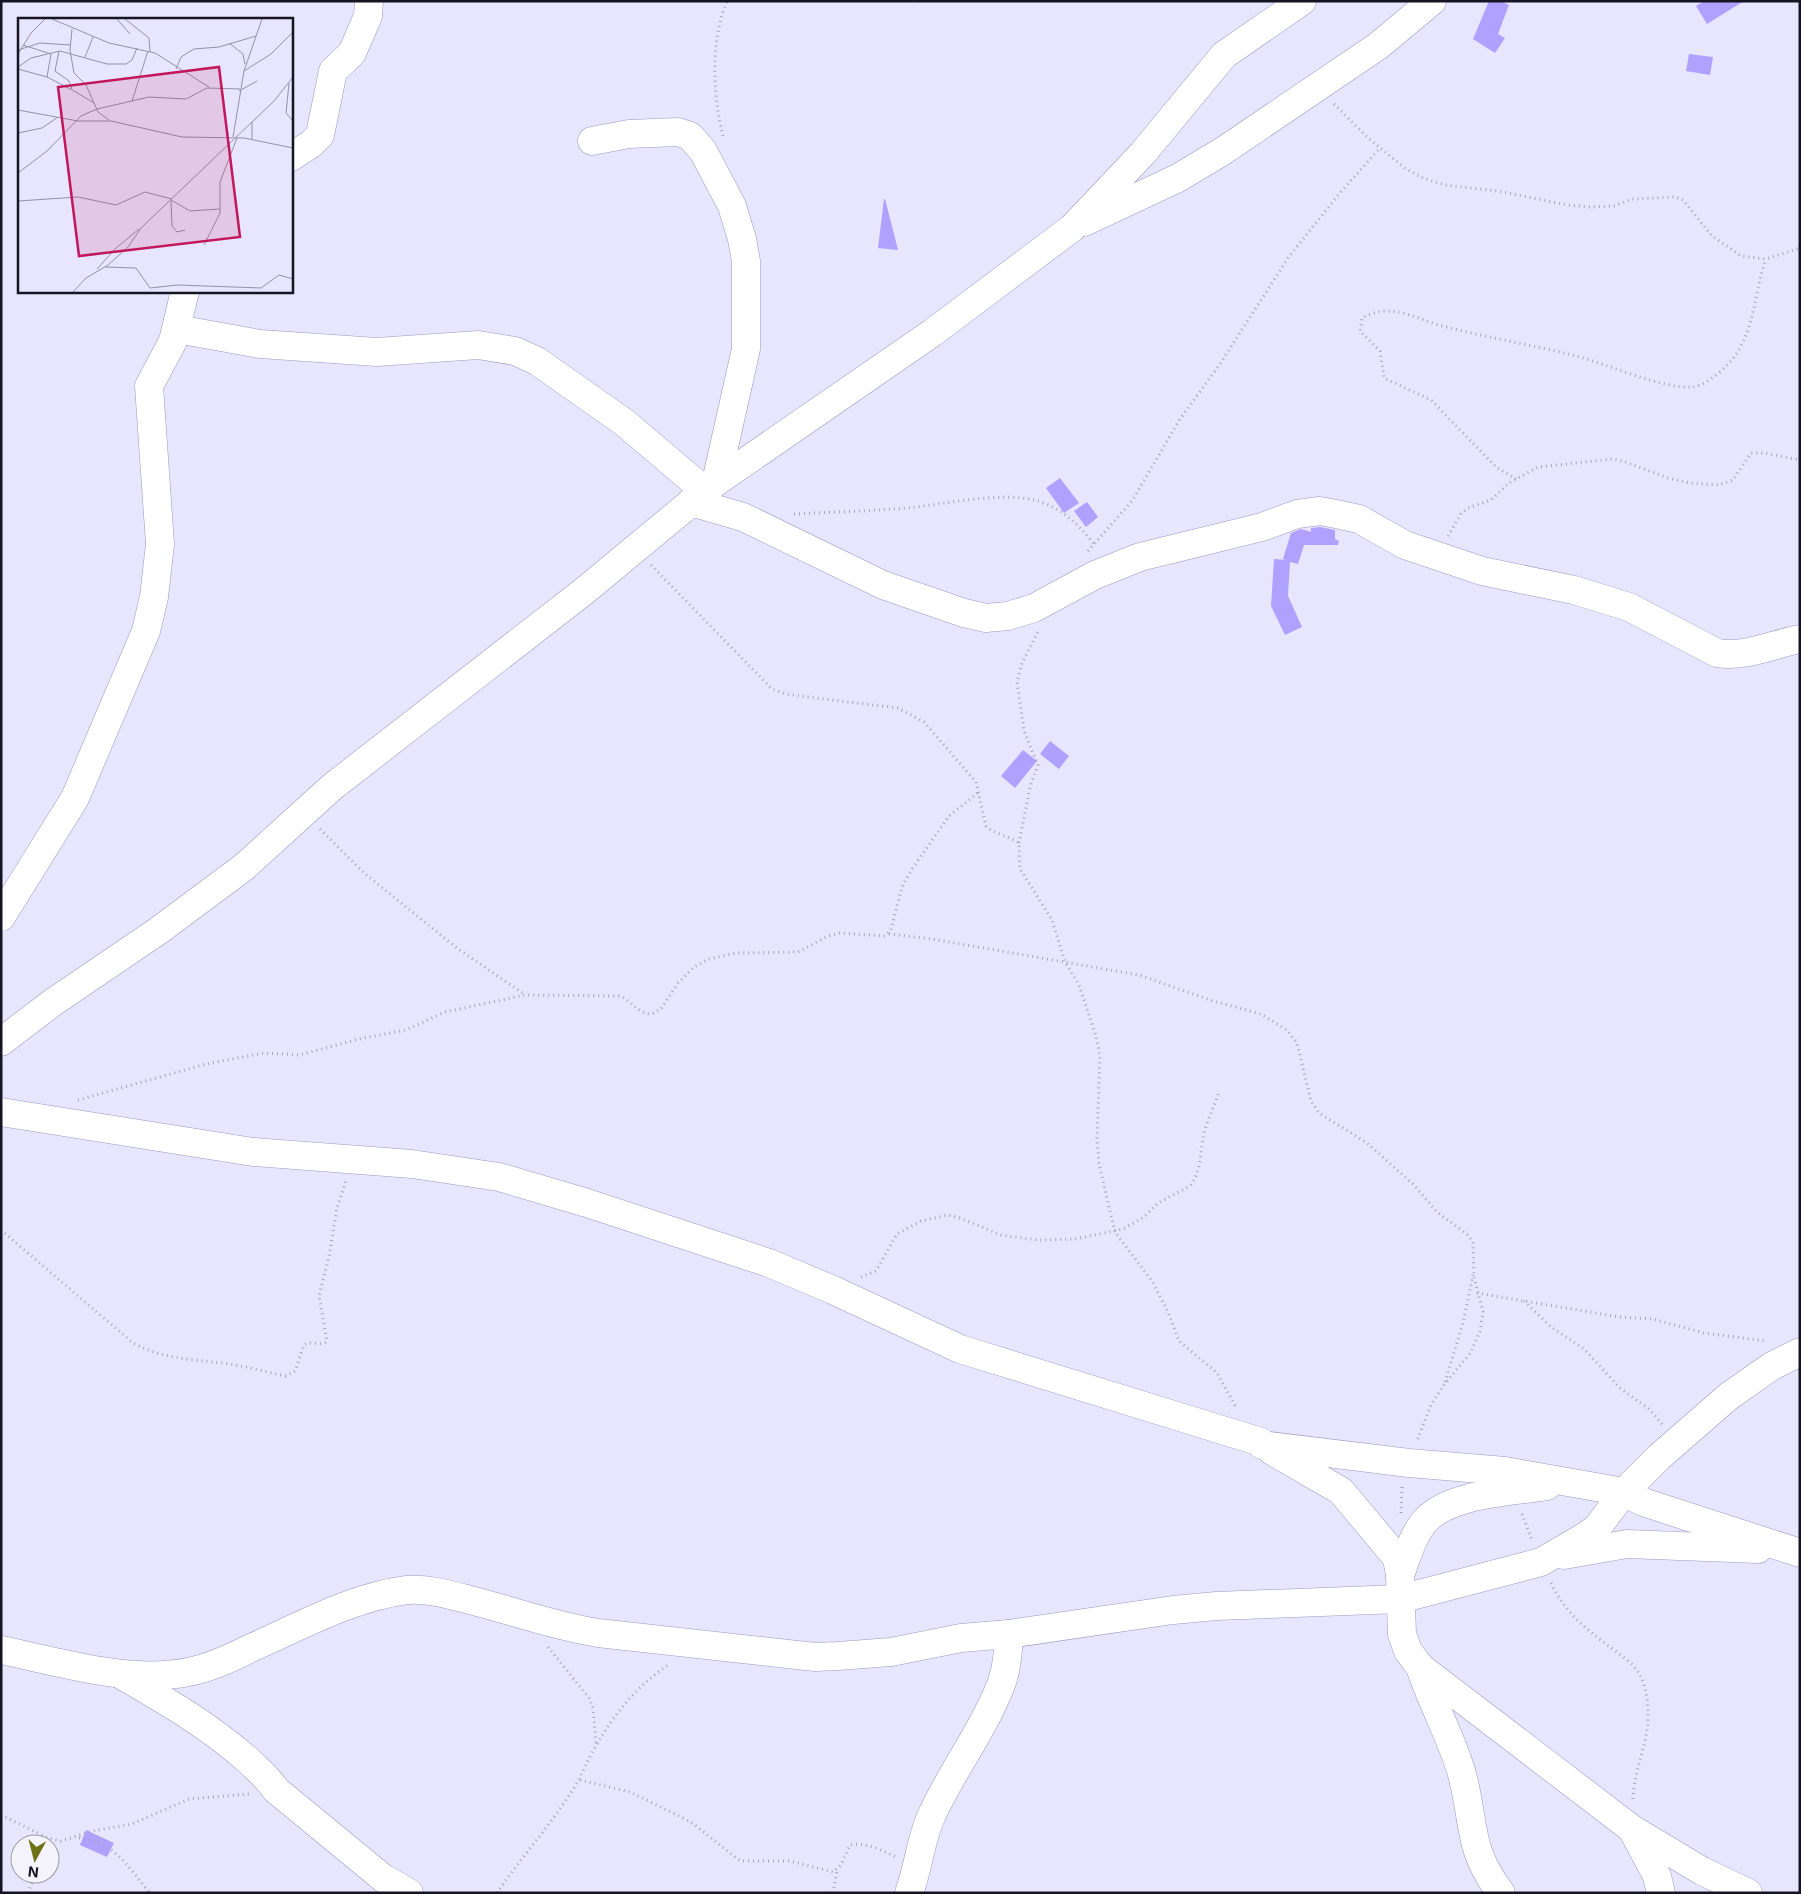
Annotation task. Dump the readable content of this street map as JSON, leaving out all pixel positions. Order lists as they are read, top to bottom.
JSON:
{
  "north": "bottom"
}
